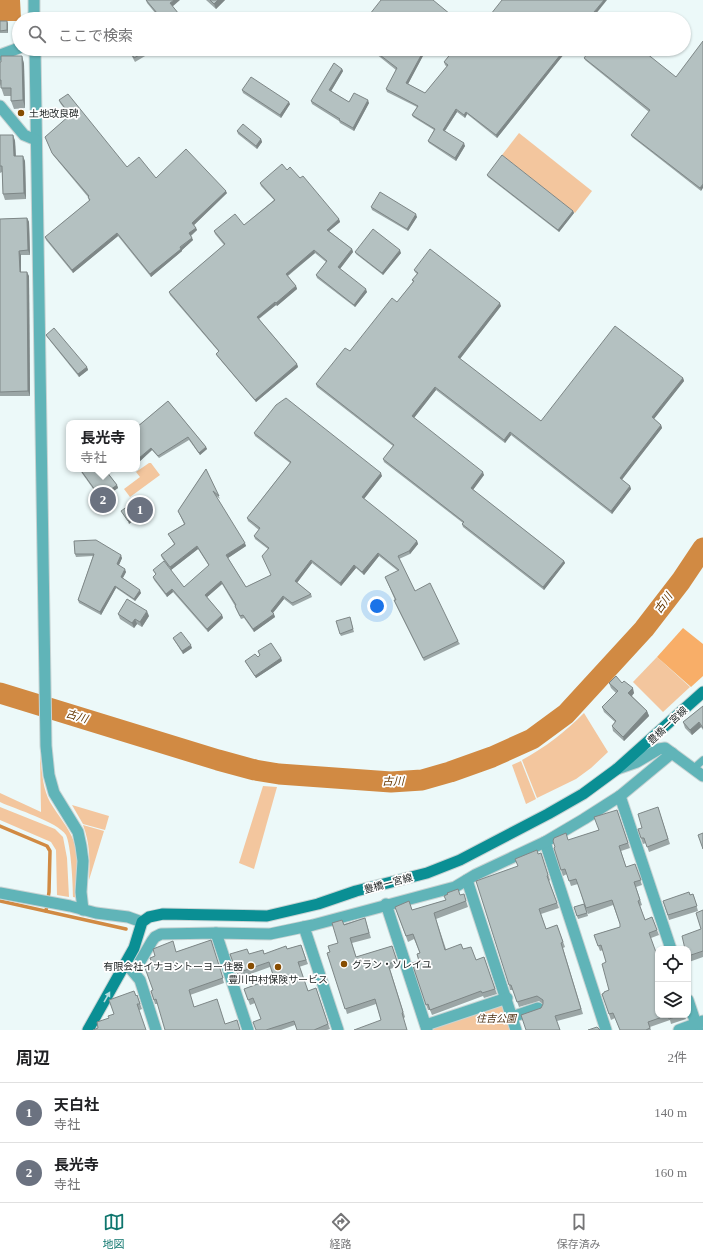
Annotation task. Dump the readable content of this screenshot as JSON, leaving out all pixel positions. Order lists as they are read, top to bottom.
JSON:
{
  "streets": {
    "main road": ["豊橋一宮線"]
  },
  "water": ["古川"],
  "parks": ["住吉公園"],
  "places": [
    "土地改良碑",
    "グラン・ソレイユ",
    "有限会社イナヨシトーヨー住器",
    "豊川中村保険サービス"
  ],
  "page": {
    "search": "ここで検索",
    "popup": ["長光寺", "寺社"],
    "pins": ["2", "1"],
    "heading": ["周辺", "2件"],
    "list": [
      {
        "mark": "1",
        "name": "天白社",
        "note": "寺社",
        "value": "140 m"
      },
      {
        "mark": "2",
        "name": "長光寺",
        "note": "寺社",
        "value": "160 m"
      }
    ],
    "nav": ["地図", "経路", "保存済み"]
  }
}
